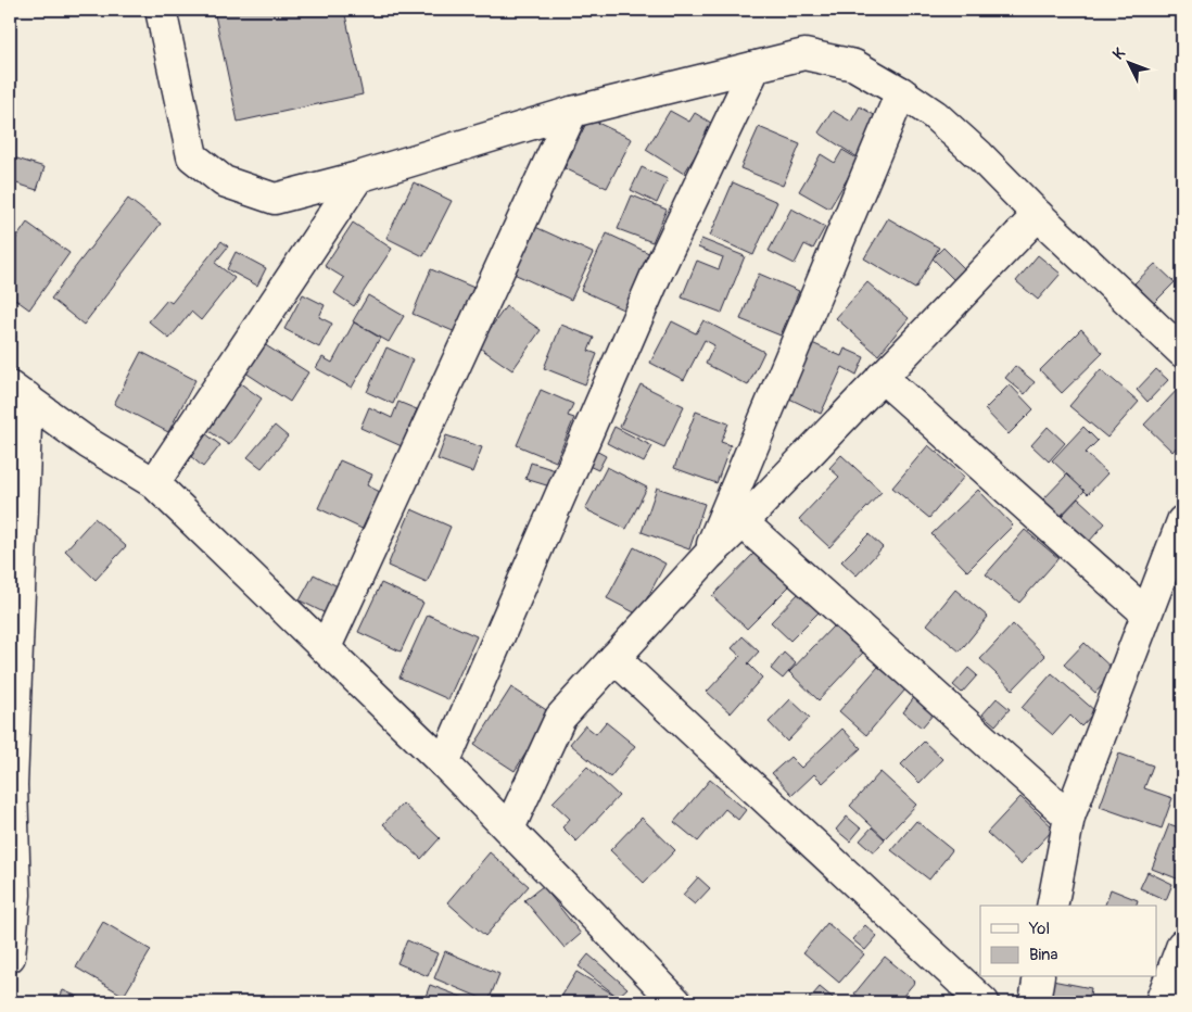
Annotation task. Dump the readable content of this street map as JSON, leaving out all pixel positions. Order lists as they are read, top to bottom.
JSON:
{
  "legend": ["Yol", "Bina"],
  "north": "top left"
}
